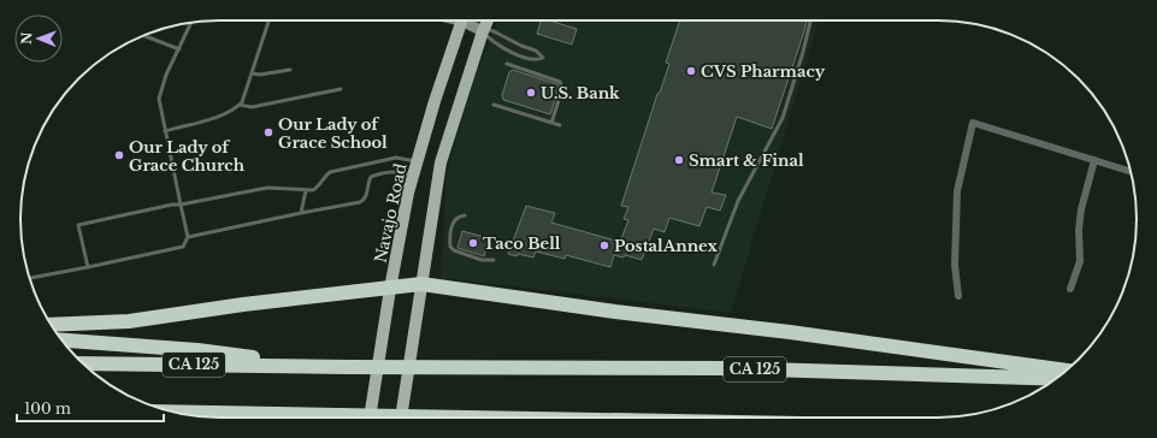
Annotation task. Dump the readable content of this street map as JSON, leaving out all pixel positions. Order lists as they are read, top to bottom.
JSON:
{
  "streets": {
    "highway": ["CA 125"],
    "main road": ["Navajo Road"]
  },
  "places": [
    "CVS Pharmacy",
    "U.S. Bank",
    "Our Lady of Grace School",
    "Our Lady of Grace Church",
    "Smart & Final",
    "Taco Bell",
    "PostalAnnex"
  ],
  "scale_bar": "100 m",
  "north": "left"
}
